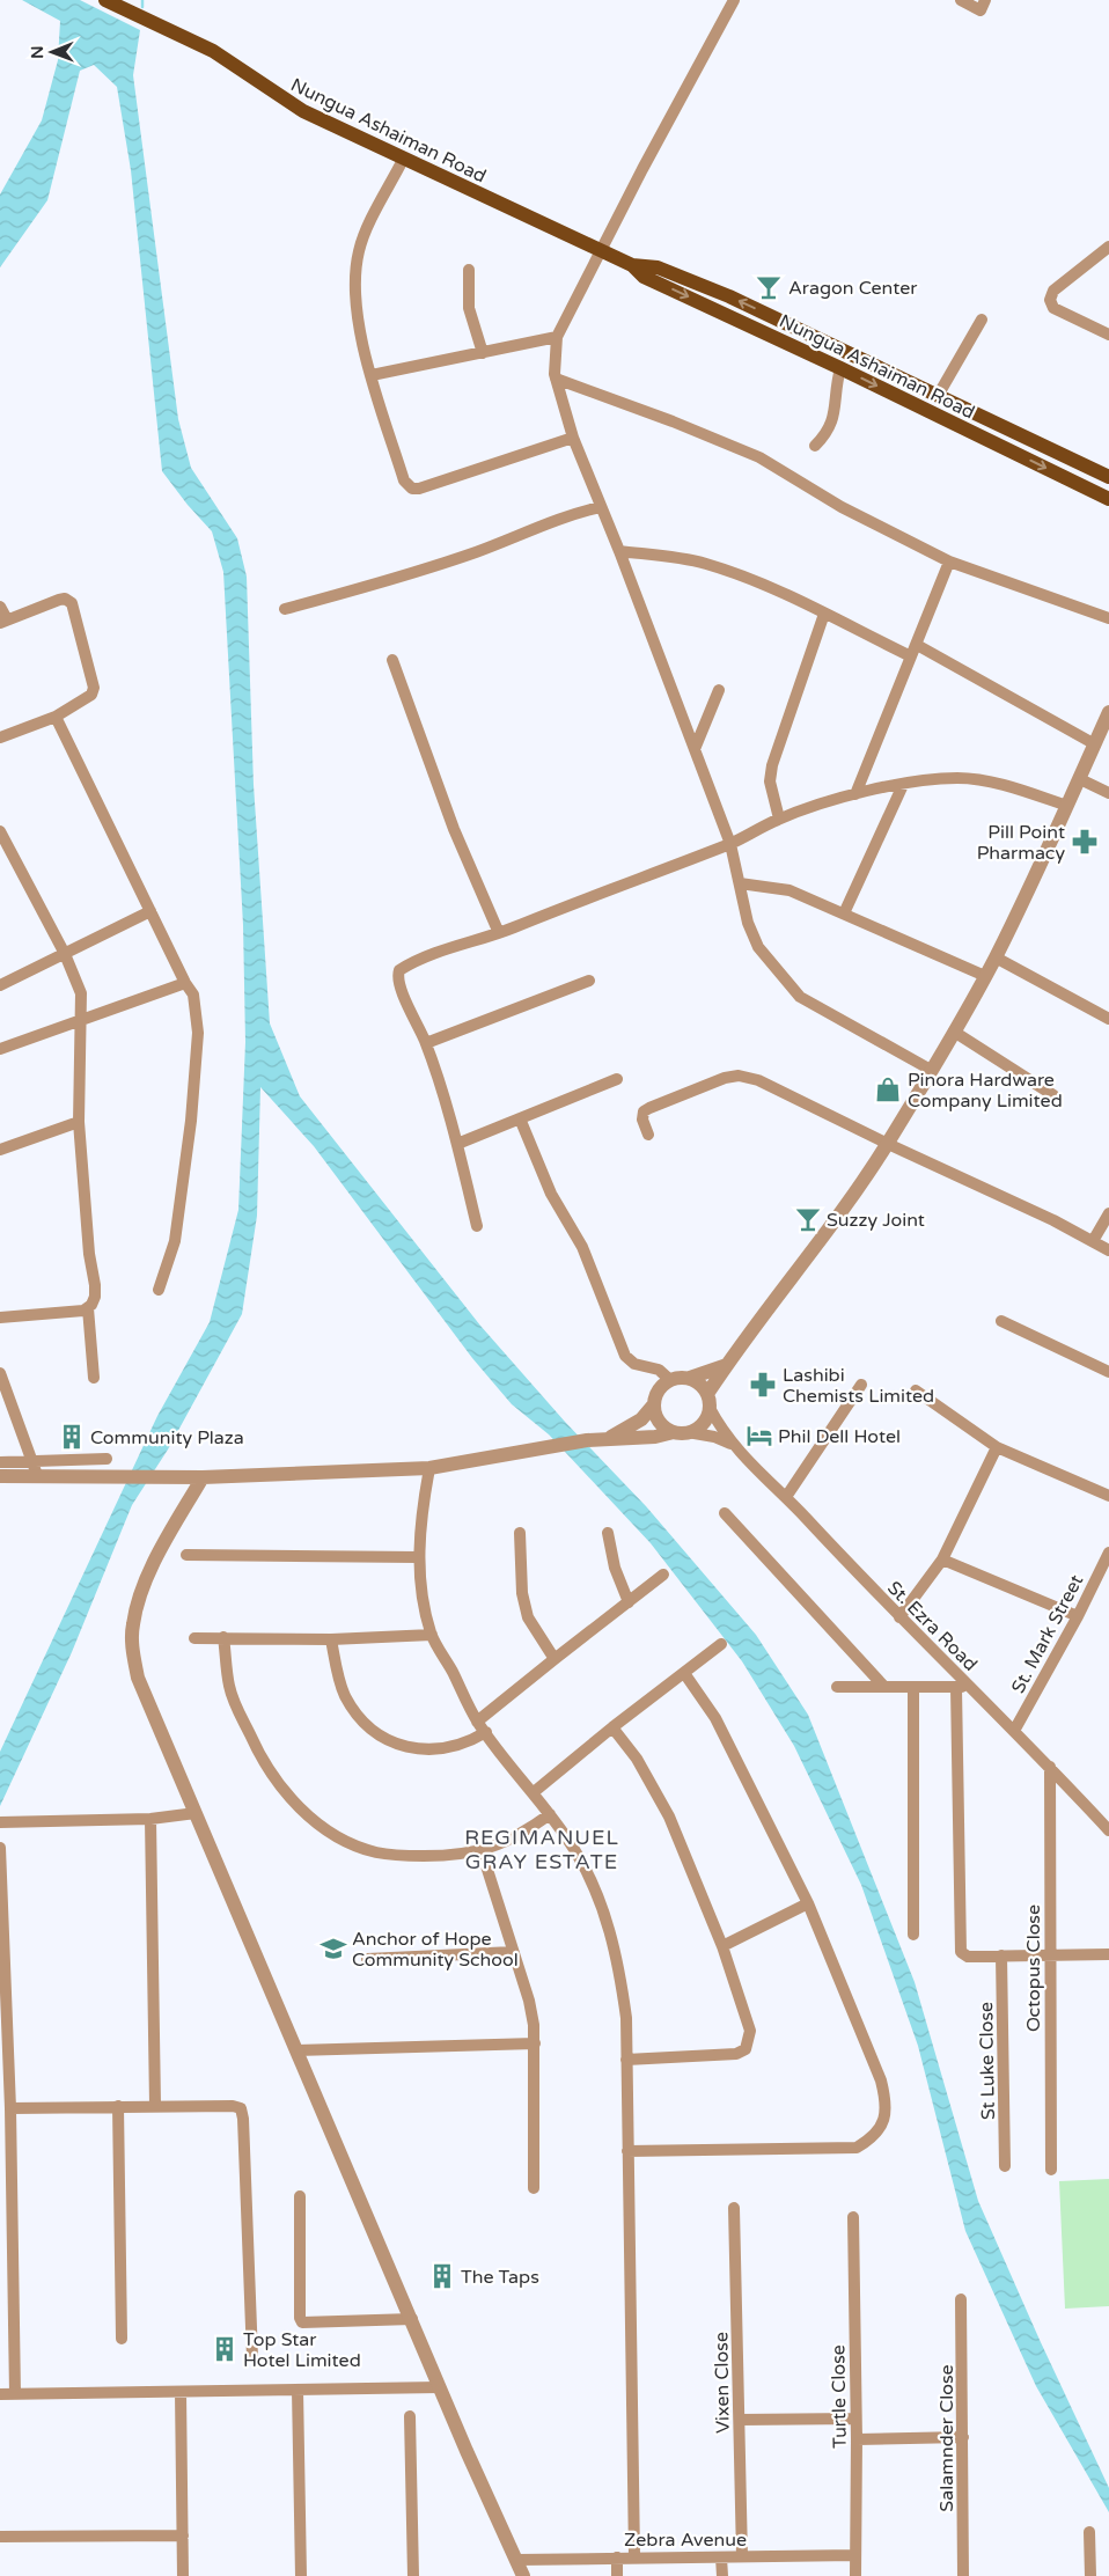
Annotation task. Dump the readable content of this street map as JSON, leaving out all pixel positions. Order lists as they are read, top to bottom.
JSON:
{
  "streets": {
    "main road": ["Nungua Ashaiman Road"],
    "street": [
      "St. Ezra Road",
      "St. Mark Street",
      "Octopus Close",
      "St Luke Close",
      "Vixen Close",
      "Turtle Close",
      "Salamnder Close",
      "Zebra Avenue"
    ]
  },
  "crossings": [
    ["St. Ezra Road", "St. Mark Street"],
    ["St. Ezra Road", "Octopus Close"],
    ["Vixen Close", "Zebra Avenue"],
    ["Turtle Close", "Zebra Avenue"]
  ],
  "districts": ["REGIMANUEL GRAY ESTATE"],
  "places": {
    "bar": ["Aragon Center", "Suzzy Joint"],
    "pharmacy": ["Pill Point Pharmacy", "Lashibi Chemists Limited"],
    "shop": ["Pinora Hardware Company Limited"],
    "hotel": ["Phil Dell Hotel"],
    "building": ["Community Plaza", "The Taps", "Top Star Hotel Limited"],
    "school or university": ["Anchor of Hope Community School"]
  },
  "north": "left"
}
